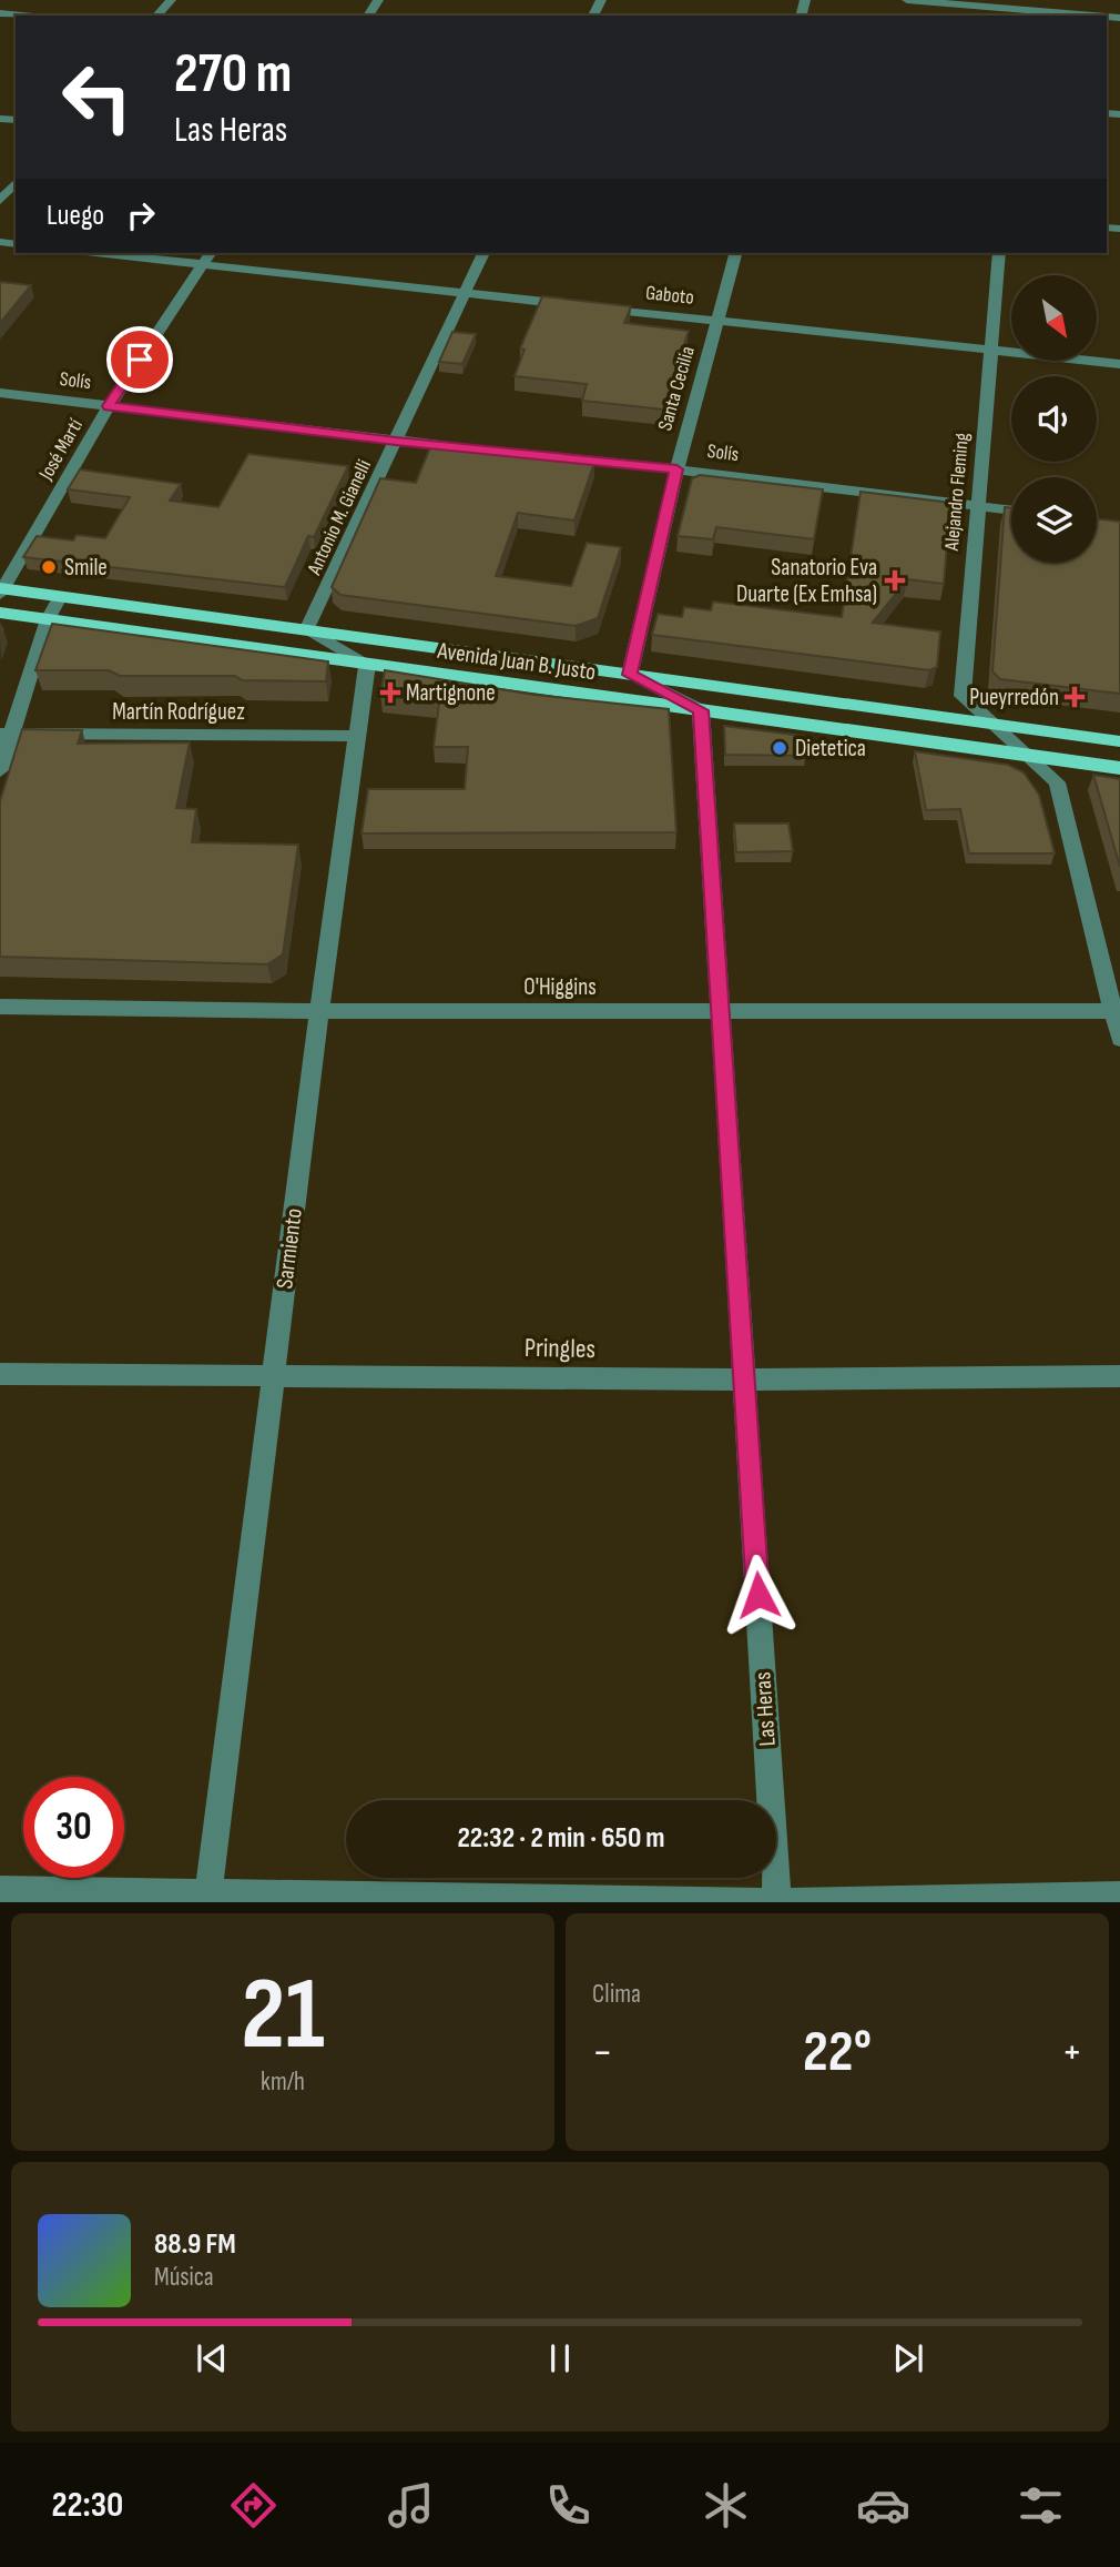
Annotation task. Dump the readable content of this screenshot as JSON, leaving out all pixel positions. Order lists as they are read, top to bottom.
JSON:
{
  "streets": {
    "main road": ["Avenida Juan B. Justo"],
    "street": [
      "Gaboto",
      "Solís",
      "Santa Cecilia",
      "José Martí",
      "Alejandro Fleming",
      "Antonio M. Gianelli",
      "Martín Rodríguez",
      "O'Higgins",
      "Sarmiento",
      "Pringles",
      "Las Heras"
    ]
  },
  "crossings": [
    ["Gaboto", "Santa Cecilia"],
    ["Gaboto", "José Martí"],
    ["Gaboto", "Alejandro Fleming"],
    ["Gaboto", "Antonio M. Gianelli"],
    ["Solís", "Santa Cecilia"],
    ["Solís", "José Martí"],
    ["Solís", "Alejandro Fleming"],
    ["Solís", "Antonio M. Gianelli"],
    ["Santa Cecilia", "Avenida Juan B. Justo"],
    ["José Martí", "Avenida Juan B. Justo"],
    ["Alejandro Fleming", "Avenida Juan B. Justo"],
    ["Antonio M. Gianelli", "Avenida Juan B. Justo"],
    ["Avenida Juan B. Justo", "Sarmiento"],
    ["Avenida Juan B. Justo", "Las Heras"],
    ["Martín Rodríguez", "Sarmiento"],
    ["O'Higgins", "Sarmiento"],
    ["O'Higgins", "Las Heras"],
    ["Sarmiento", "Pringles"],
    ["Pringles", "Las Heras"]
  ],
  "places": {
    "other": ["Smile", "Dietetica"],
    "health": ["Sanatorio Eva Duarte (Ex Emhsa)", "Martignone", "Pueyrredón"]
  },
  "north": "bottom right",
  "page": {
    "turn": ["270 m", "Las Heras"],
    "then": "Luego",
    "limit": "30",
    "trip": "22:32 · 2 min · 650 m",
    "tile": [
      ["21", "km/h"],
      "Clima"
    ],
    "heat": ["−", "22°", "+"],
    "song": ["88.9 FM", "Música"],
    "tabs": "22:30"
  }
}
